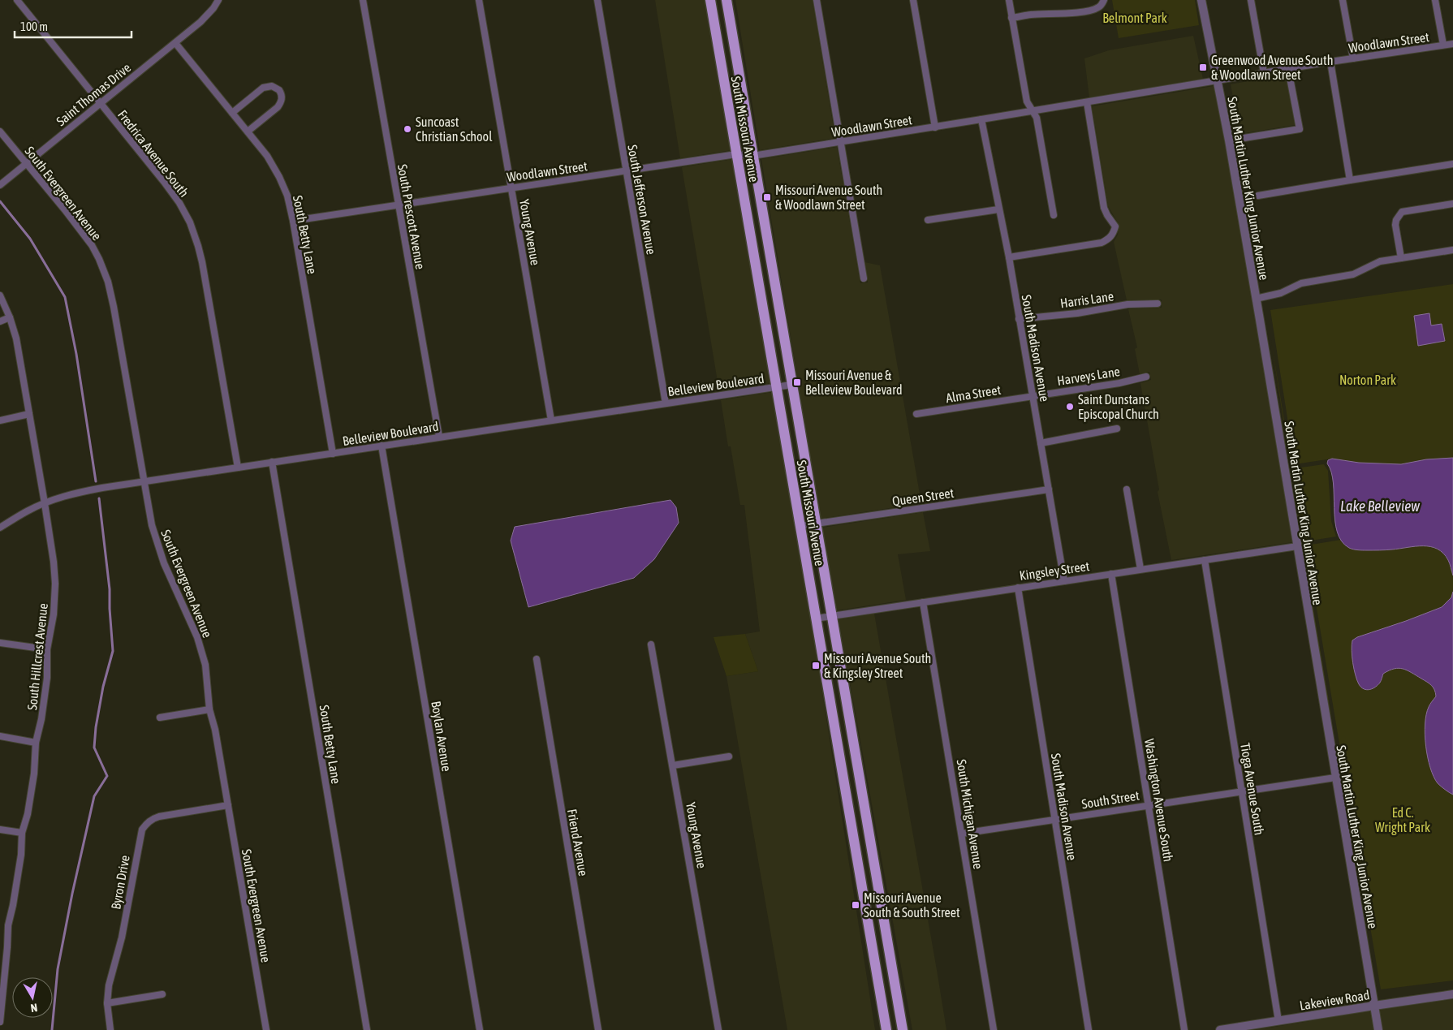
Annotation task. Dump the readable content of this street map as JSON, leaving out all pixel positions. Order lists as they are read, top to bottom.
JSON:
{
  "streets": {
    "main road": ["South Missouri Avenue"],
    "street": [
      "Woodlawn Street",
      "Saint Thomas Drive",
      "Fredrica Avenue South",
      "South Martin Luther King Junior Avenue",
      "South Evergreen Avenue",
      "South Jefferson Avenue",
      "South Prescott Avenue",
      "Young Avenue",
      "South Betty Lane",
      "Harris Lane",
      "South Madison Avenue",
      "Harveys Lane",
      "Belleview Boulevard",
      "Alma Street",
      "Queen Street",
      "Kingsley Street",
      "South Hillcrest Avenue",
      "Boylan Avenue",
      "Tioga Avenue South",
      "South Street",
      "Washington Avenue South",
      "South Michigan Avenue",
      "Friend Avenue",
      "Byron Drive",
      "Lakeview Road"
    ]
  },
  "crossings": [
    ["Woodlawn Street", "South Missouri Avenue"],
    ["Woodlawn Street", "South Martin Luther King Junior Avenue"],
    ["Woodlawn Street", "South Jefferson Avenue"],
    ["Woodlawn Street", "South Prescott Avenue"],
    ["Woodlawn Street", "Young Avenue"],
    ["Woodlawn Street", "South Betty Lane"],
    ["Woodlawn Street", "South Madison Avenue"],
    ["Saint Thomas Drive", "Fredrica Avenue South"],
    ["Saint Thomas Drive", "South Evergreen Avenue"],
    ["Saint Thomas Drive", "South Betty Lane"],
    ["South Missouri Avenue", "Belleview Boulevard"],
    ["South Missouri Avenue", "Queen Street"],
    ["South Missouri Avenue", "Kingsley Street"],
    ["Fredrica Avenue South", "Belleview Boulevard"],
    ["South Martin Luther King Junior Avenue", "Kingsley Street"],
    ["South Martin Luther King Junior Avenue", "South Street"],
    ["South Martin Luther King Junior Avenue", "Lakeview Road"],
    ["South Evergreen Avenue", "Belleview Boulevard"],
    ["South Evergreen Avenue", "Byron Drive"],
    ["South Jefferson Avenue", "Belleview Boulevard"],
    ["South Prescott Avenue", "Belleview Boulevard"],
    ["Young Avenue", "Belleview Boulevard"],
    ["South Betty Lane", "Belleview Boulevard"],
    ["Harris Lane", "South Madison Avenue"],
    ["South Madison Avenue", "Harveys Lane"],
    ["South Madison Avenue", "Alma Street"],
    ["South Madison Avenue", "Queen Street"],
    ["South Madison Avenue", "Kingsley Street"],
    ["South Madison Avenue", "South Street"],
    ["Harveys Lane", "Alma Street"],
    ["Belleview Boulevard", "South Hillcrest Avenue"],
    ["Belleview Boulevard", "Boylan Avenue"],
    ["Kingsley Street", "Tioga Avenue South"],
    ["Kingsley Street", "Washington Avenue South"],
    ["Kingsley Street", "South Michigan Avenue"],
    ["Tioga Avenue South", "South Street"],
    ["Tioga Avenue South", "Lakeview Road"],
    ["South Street", "Washington Avenue South"],
    ["South Street", "South Michigan Avenue"]
  ],
  "water": ["Lake Belleview"],
  "parks": ["Belmont Park", "Norton Park", "Ed C. Wright Park"],
  "places": {
    "transit": [
      "Greenwood Avenue South & Woodlawn Street",
      "Missouri Avenue South & Woodlawn Street",
      "Missouri Avenue & Belleview Boulevard",
      "Missouri Avenue South & Kingsley Street",
      "Missouri Avenue South & South Street"
    ],
    "other": ["Suncoast Christian School", "Saint Dunstans Episcopal Church"]
  },
  "scale_bar": "100 m",
  "north": "bottom"
}
